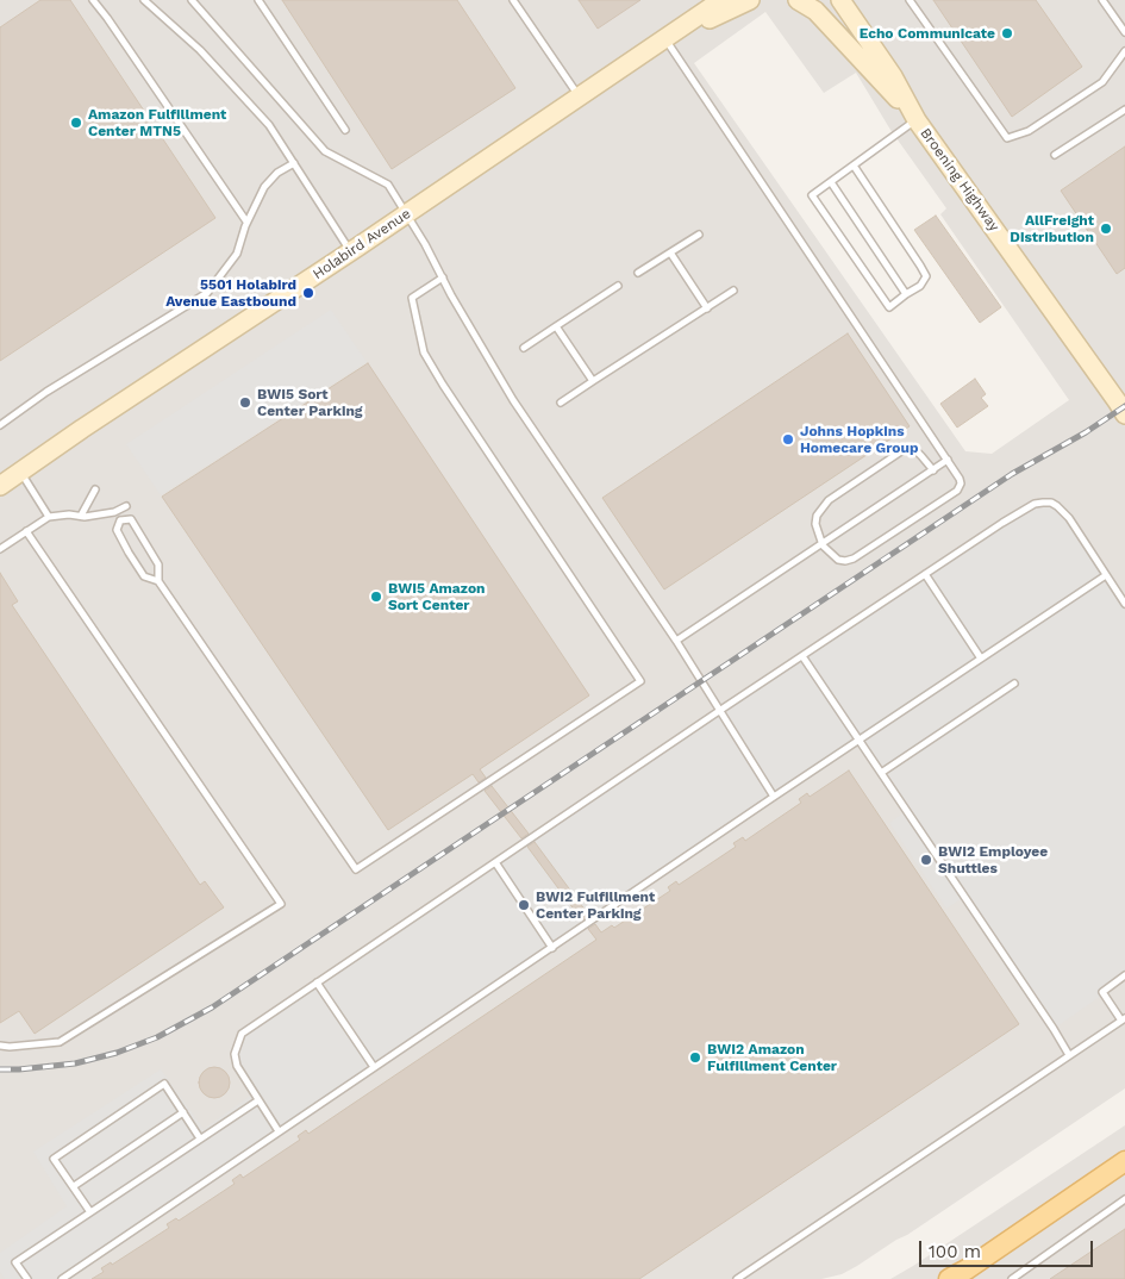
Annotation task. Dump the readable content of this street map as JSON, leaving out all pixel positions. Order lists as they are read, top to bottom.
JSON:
{
  "streets": {
    "main road": ["Broening Highway", "Holabird Avenue"]
  },
  "places": [
    "Echo Communicate",
    "Amazon Fulfillment Center MTN5",
    "AllFreight Distribution",
    "5501 Holabird Avenue Eastbound",
    "BWI5 Sort Center Parking",
    "Johns Hopkins Homecare Group",
    "BWI5 Amazon Sort Center",
    "BWI2 Employee Shuttles",
    "BWI2 Fulfillment Center Parking",
    "BWI2 Amazon Fulfillment Center"
  ],
  "scale_bar": "100 m"
}
